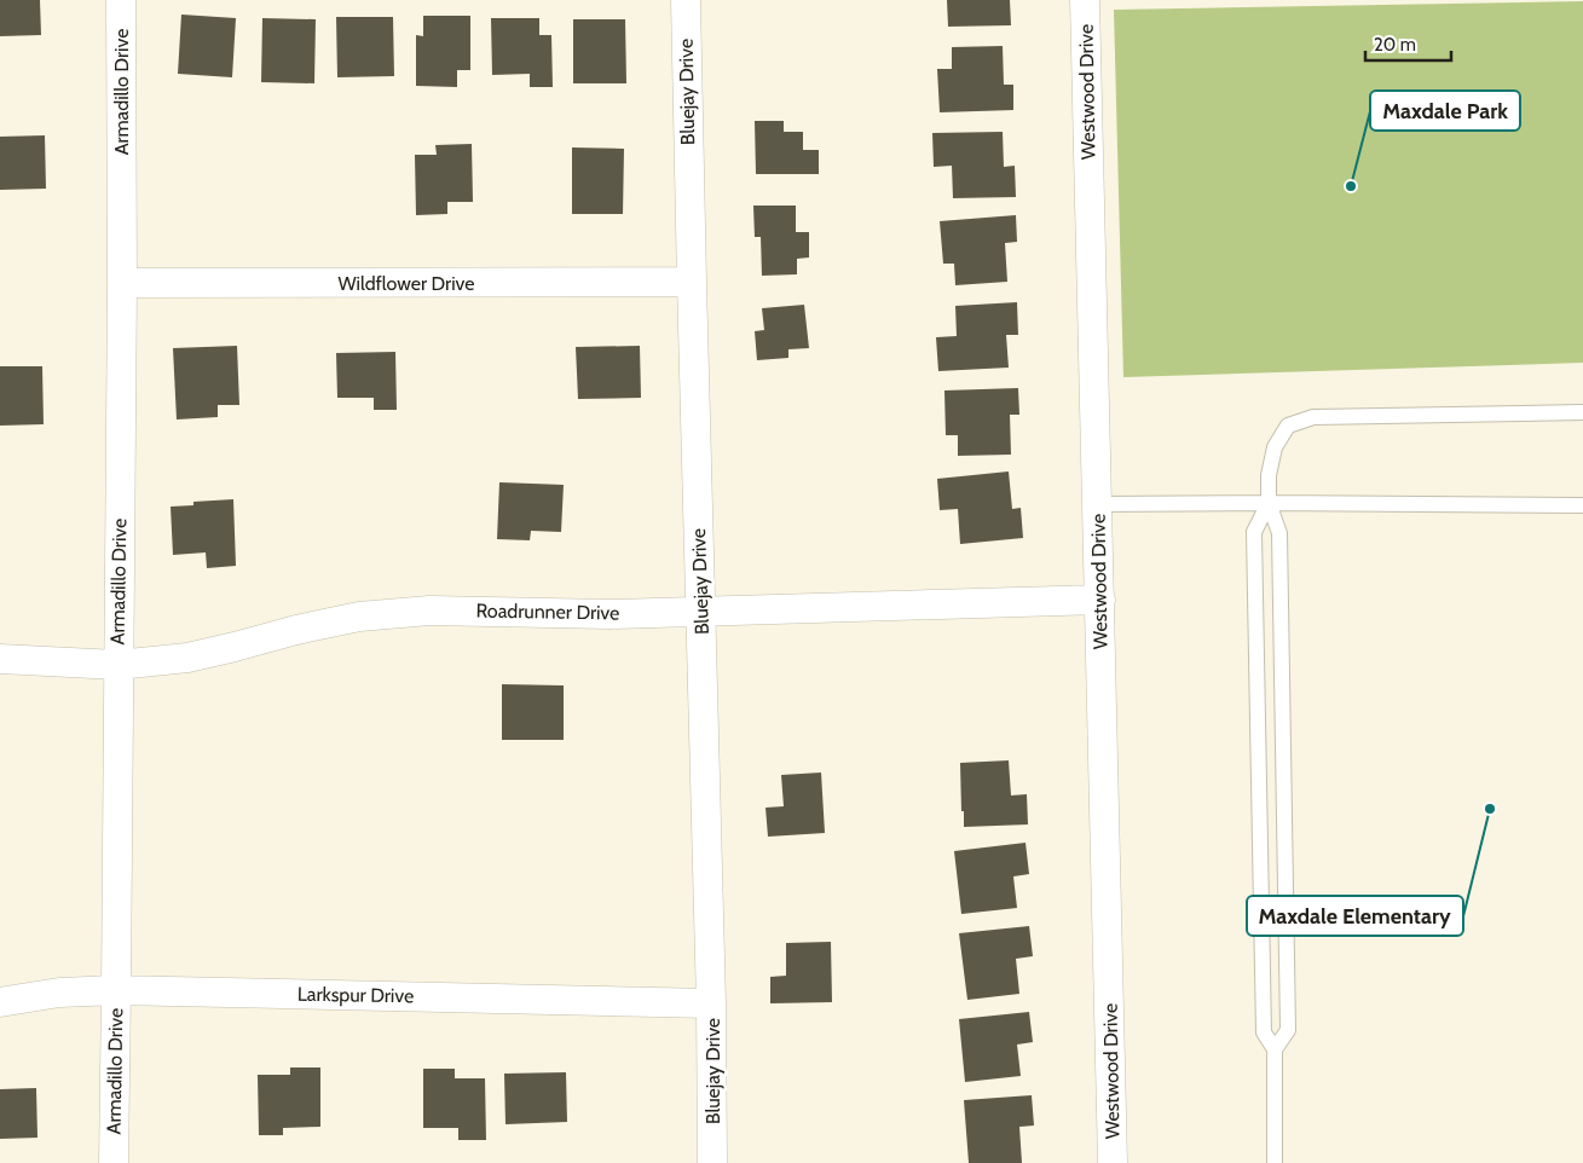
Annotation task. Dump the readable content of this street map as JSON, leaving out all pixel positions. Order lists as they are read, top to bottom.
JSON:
{
  "streets": {
    "street": [
      "Armadillo Drive",
      "Bluejay Drive",
      "Westwood Drive",
      "Wildflower Drive",
      "Roadrunner Drive",
      "Larkspur Drive"
    ]
  },
  "crossings": [
    ["Armadillo Drive", "Wildflower Drive"],
    ["Armadillo Drive", "Roadrunner Drive"],
    ["Armadillo Drive", "Larkspur Drive"],
    ["Bluejay Drive", "Wildflower Drive"],
    ["Bluejay Drive", "Roadrunner Drive"],
    ["Bluejay Drive", "Larkspur Drive"],
    ["Westwood Drive", "Roadrunner Drive"]
  ],
  "places": ["Maxdale Park", "Maxdale Elementary"],
  "scale_bar": "20 m"
}
